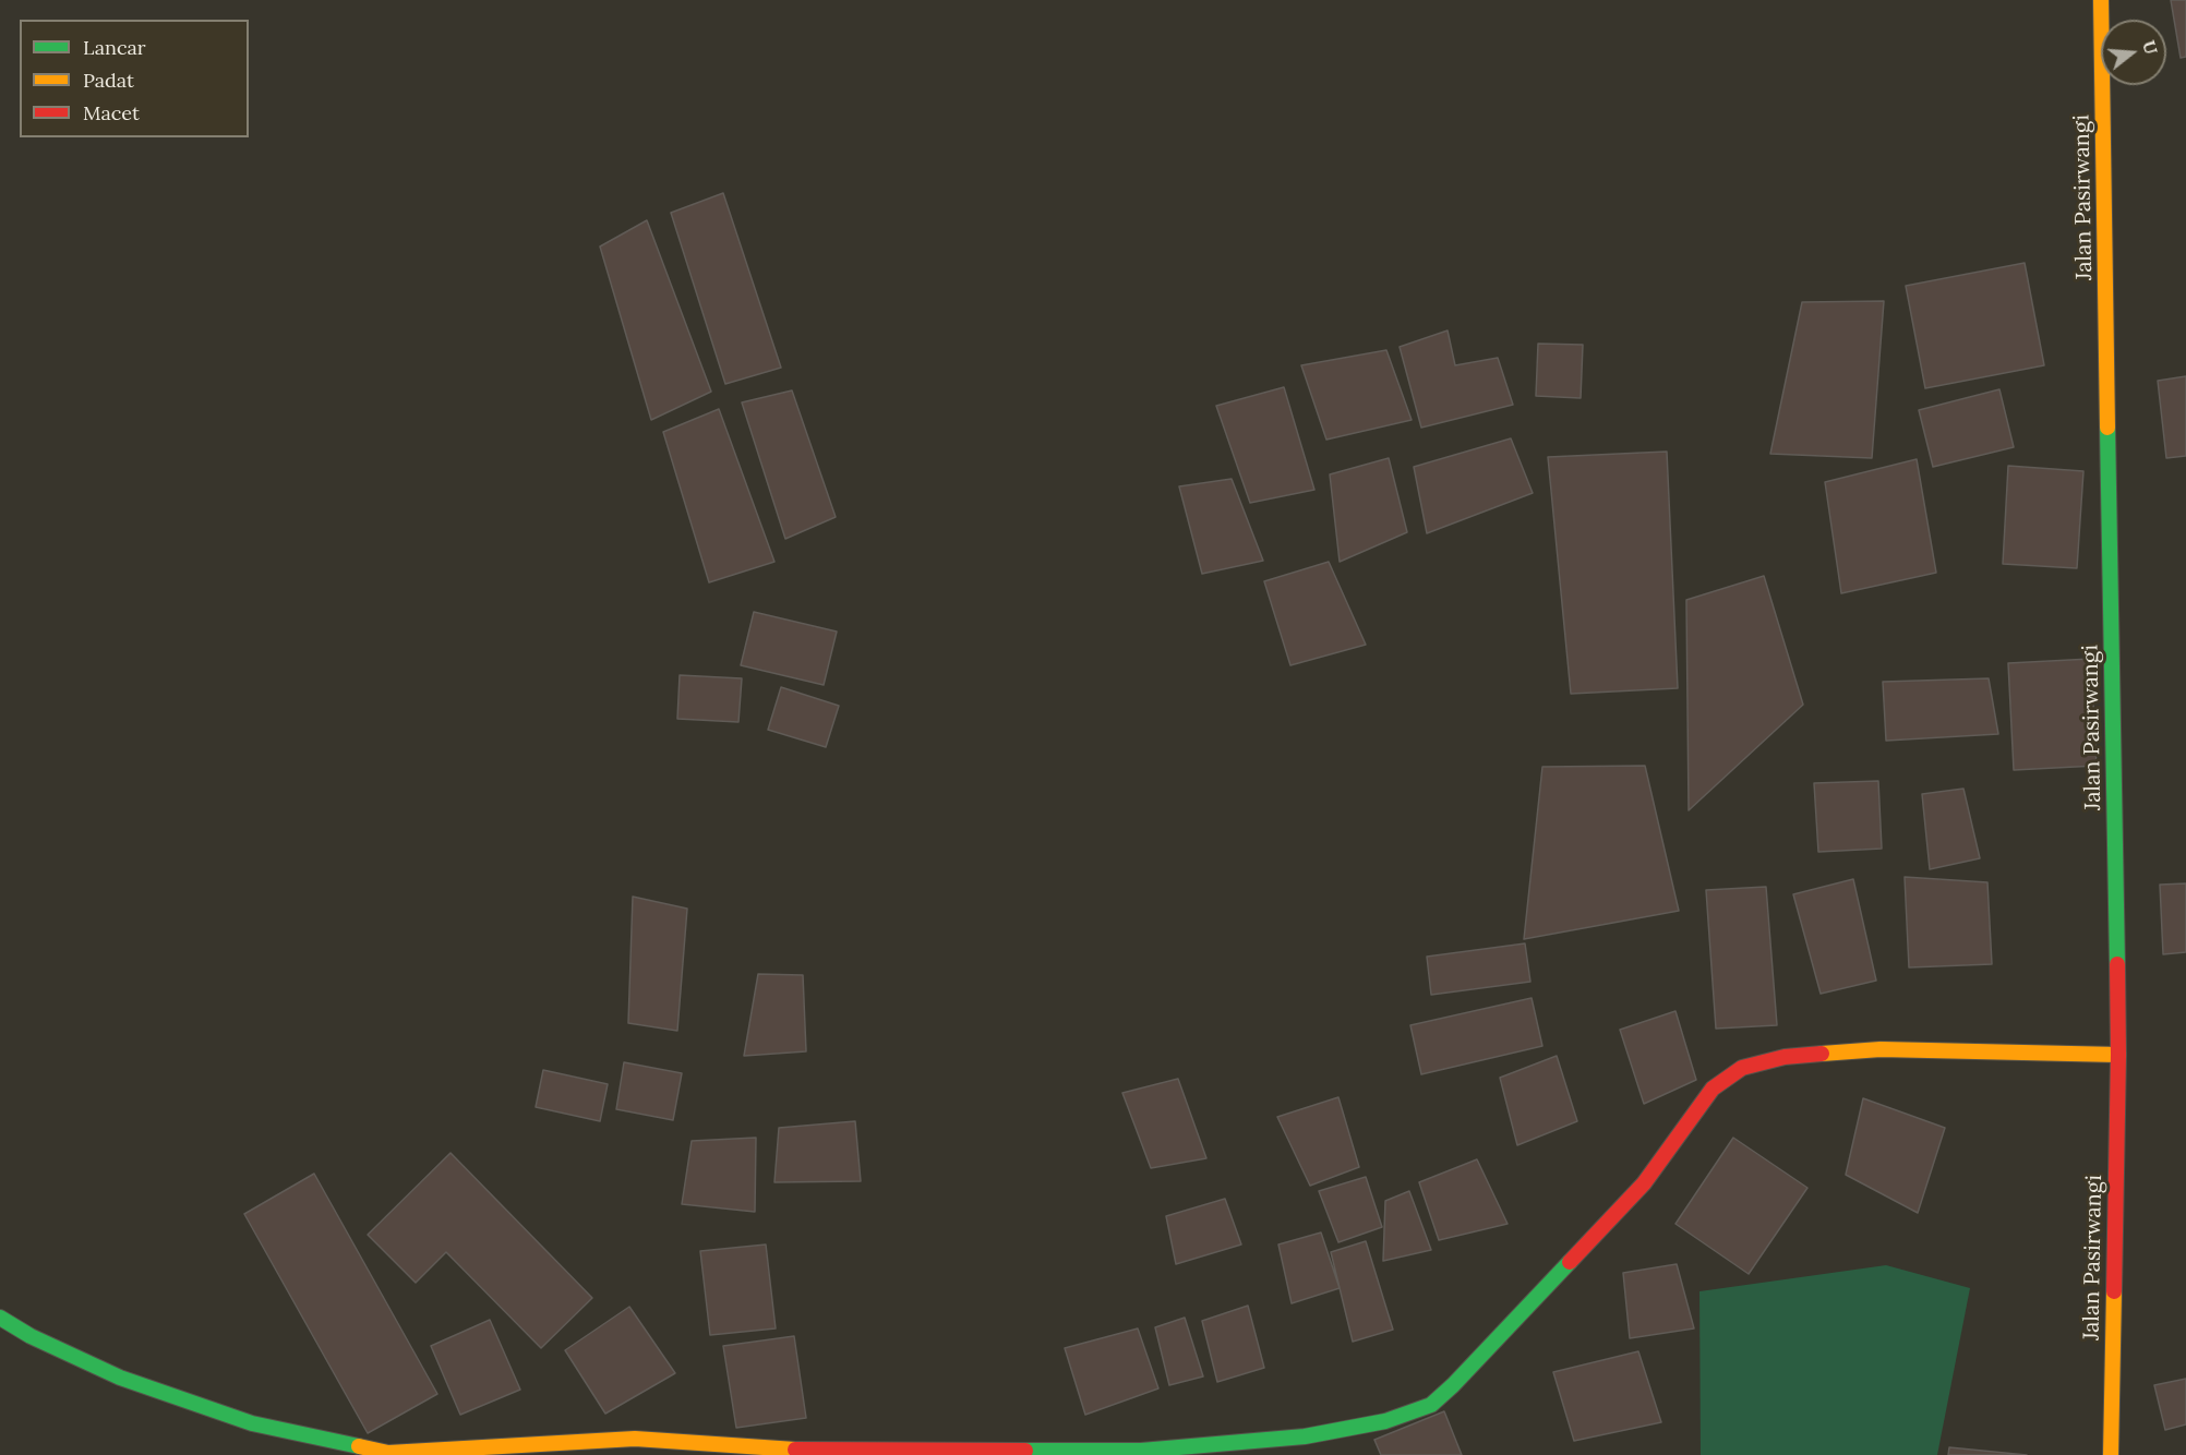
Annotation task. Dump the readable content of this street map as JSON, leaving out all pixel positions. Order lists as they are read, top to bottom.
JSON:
{
  "streets": {
    "street": ["Jalan Pasirwangi"]
  },
  "legend": ["Lancar", "Padat", "Macet"],
  "north": "right"
}
